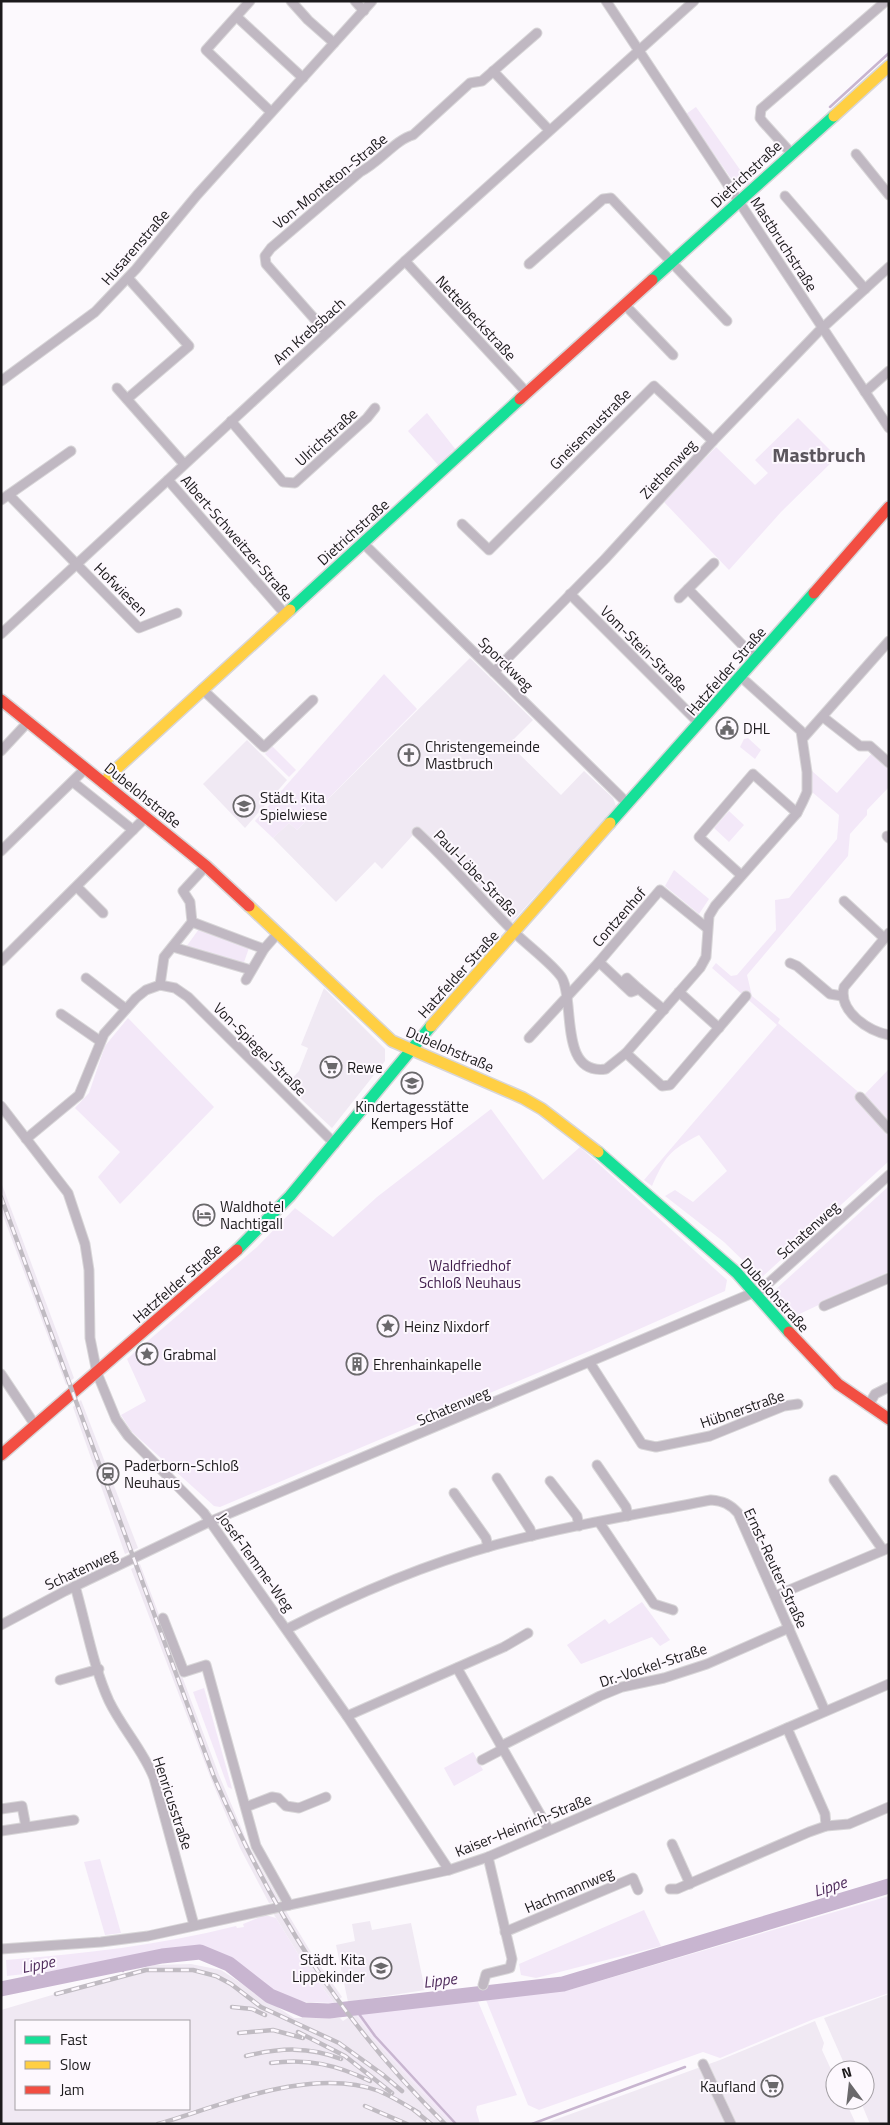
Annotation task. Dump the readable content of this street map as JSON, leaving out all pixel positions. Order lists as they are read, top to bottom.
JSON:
{
  "streets": {
    "street": [
      "Dietrichstraße",
      "Von-Monteton-Straße",
      "Mastbruchstraße",
      "Husarenstraße",
      "Nettelbeckstraße",
      "Am Krebsbach",
      "Gneisenaustraße",
      "Ulrichstraße",
      "Ziethenweg",
      "Albert-Schweitzer-Straße",
      "Hofwiesen",
      "Vom-Stein-Straße",
      "Sporckweg",
      "Hatzfelder Straße",
      "Dubelohstraße",
      "Paul-Löbe-Straße",
      "Contzenhof",
      "Von-Spiegel-Straße",
      "Schatenweg",
      "Hübnerstraße",
      "Josef-Temme-Weg",
      "Ernst-Reuter-Straße",
      "Dr.-Vockel-Straße",
      "Henricusstraße",
      "Kaiser-Heinrich-Straße",
      "Hachmannweg"
    ]
  },
  "crossings": [
    ["Dietrichstraße", "Mastbruchstraße"],
    ["Dietrichstraße", "Nettelbeckstraße"],
    ["Dietrichstraße", "Albert-Schweitzer-Straße"],
    ["Dietrichstraße", "Sporckweg"],
    ["Dietrichstraße", "Dubelohstraße"],
    ["Von-Monteton-Straße", "Am Krebsbach"],
    ["Mastbruchstraße", "Am Krebsbach"],
    ["Mastbruchstraße", "Ziethenweg"],
    ["Nettelbeckstraße", "Am Krebsbach"],
    ["Am Krebsbach", "Ulrichstraße"],
    ["Am Krebsbach", "Albert-Schweitzer-Straße"],
    ["Am Krebsbach", "Hofwiesen"],
    ["Gneisenaustraße", "Ziethenweg"],
    ["Ziethenweg", "Vom-Stein-Straße"],
    ["Ziethenweg", "Sporckweg"],
    ["Vom-Stein-Straße", "Hatzfelder Straße"],
    ["Sporckweg", "Hatzfelder Straße"],
    ["Hatzfelder Straße", "Dubelohstraße"],
    ["Hatzfelder Straße", "Paul-Löbe-Straße"],
    ["Hatzfelder Straße", "Von-Spiegel-Straße"],
    ["Hatzfelder Straße", "Josef-Temme-Weg"],
    ["Dubelohstraße", "Schatenweg"],
    ["Paul-Löbe-Straße", "Contzenhof"],
    ["Schatenweg", "Hübnerstraße"],
    ["Schatenweg", "Josef-Temme-Weg"],
    ["Schatenweg", "Henricusstraße"],
    ["Josef-Temme-Weg", "Ernst-Reuter-Straße"],
    ["Josef-Temme-Weg", "Kaiser-Heinrich-Straße"],
    ["Ernst-Reuter-Straße", "Dr.-Vockel-Straße"],
    ["Ernst-Reuter-Straße", "Kaiser-Heinrich-Straße"],
    ["Henricusstraße", "Kaiser-Heinrich-Straße"]
  ],
  "districts": ["Mastbruch"],
  "water": ["Lippe"],
  "parks": ["Waldfriedhof Schloß Neuhaus"],
  "places": {
    "public building": ["DHL"],
    "church": ["Christengemeinde Mastbruch"],
    "school or university": ["Städt. Kita Spielwiese", "Kindertagesstätte Kempers Hof", "Städt. Kita Lippekinder"],
    "supermarket": ["Rewe", "Kaufland"],
    "hotel": ["Waldhotel Nachtigall"],
    "place": ["Heinz Nixdorf", "Grabmal"],
    "building": ["Ehrenhainkapelle"],
    "station": ["Paderborn-Schloß Neuhaus"]
  },
  "legend": ["Fast", "Slow", "Jam"],
  "north": "top"
}
